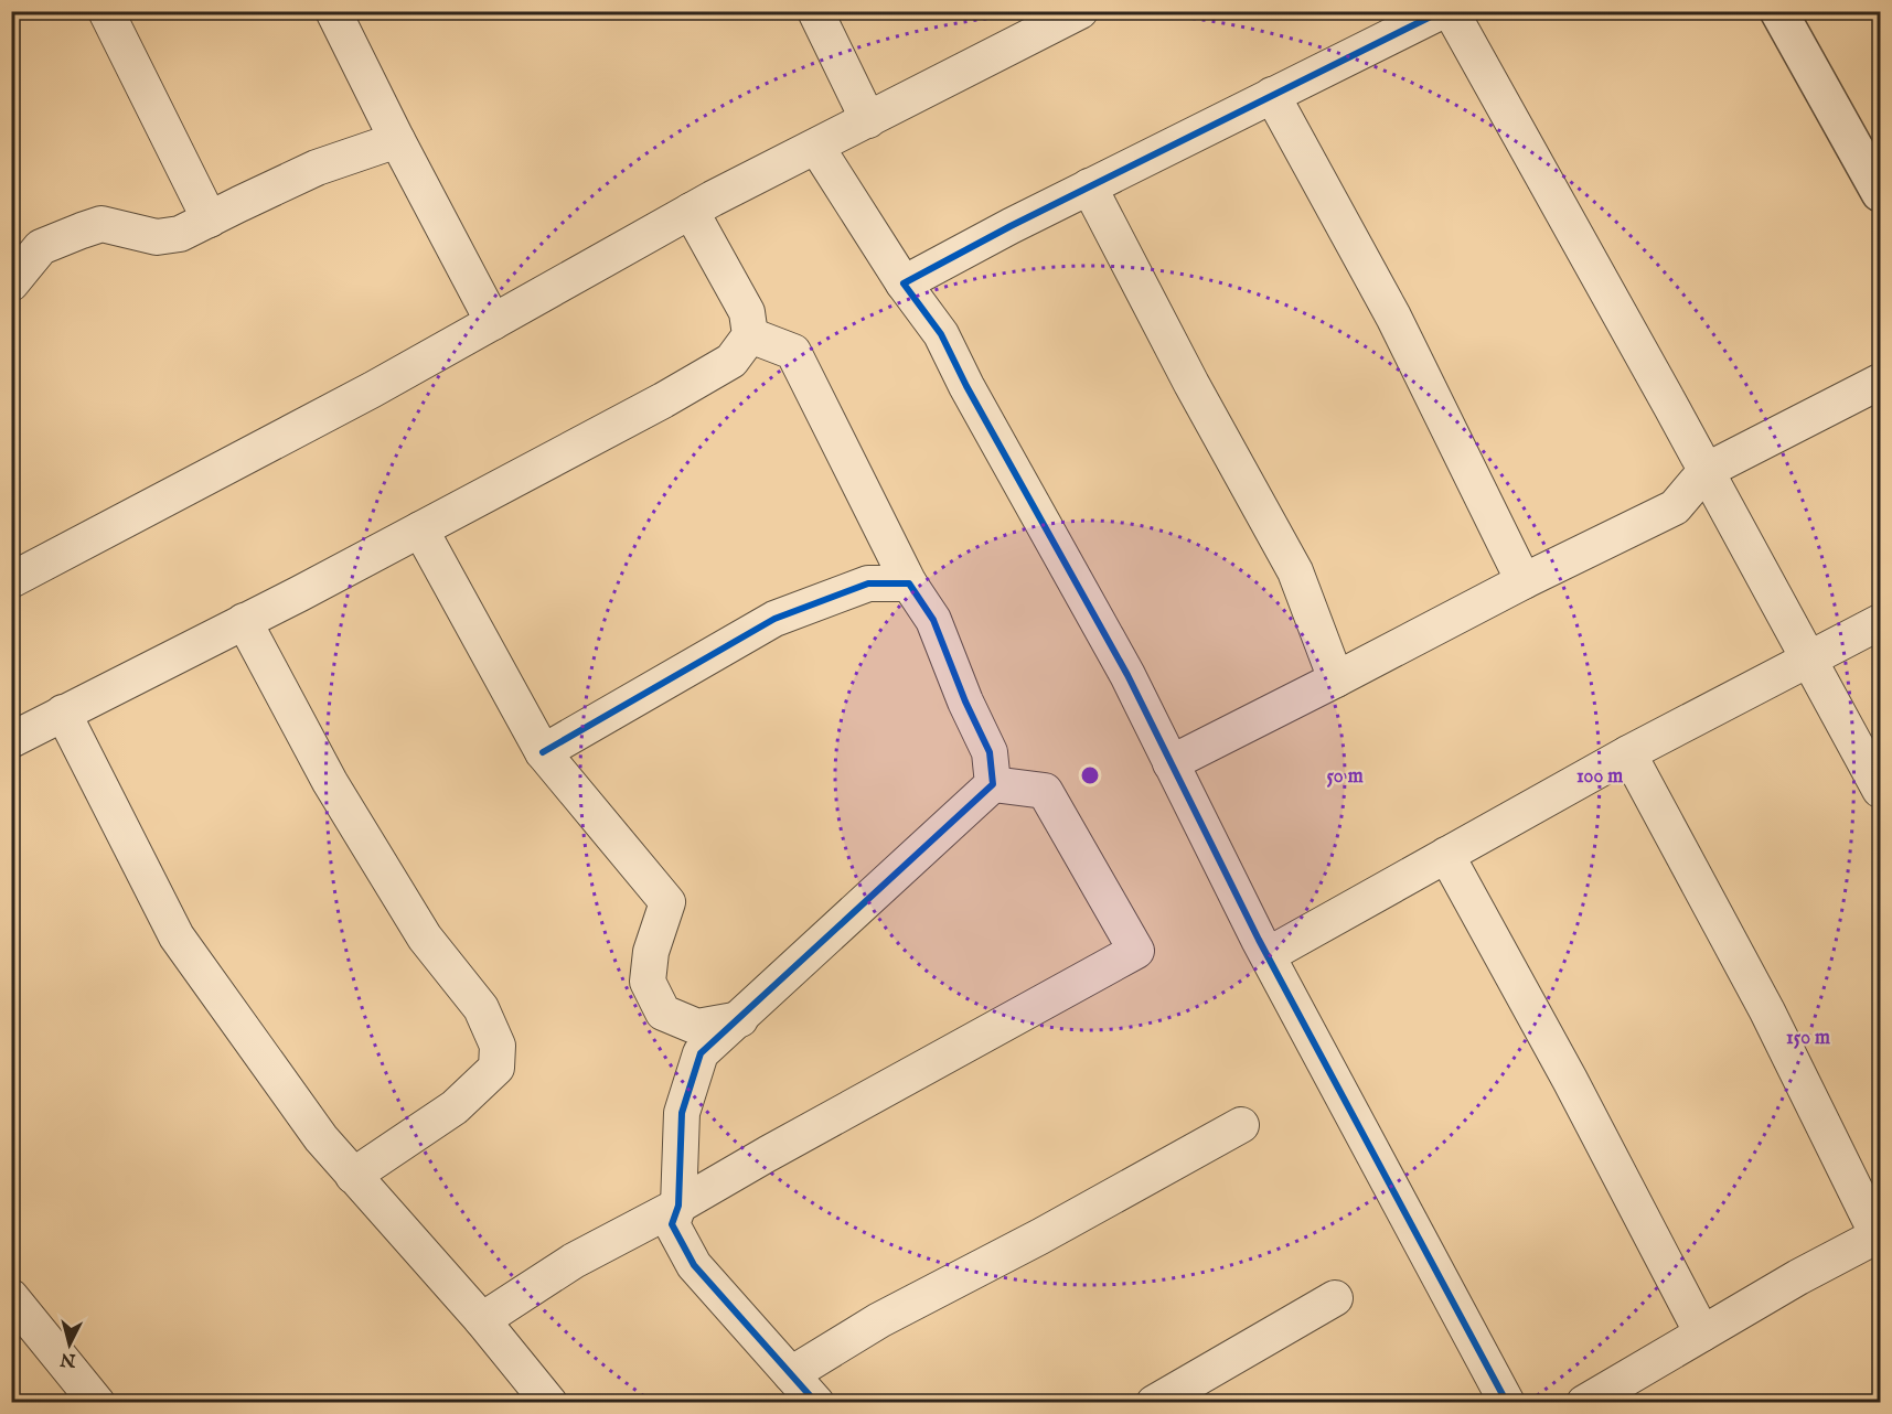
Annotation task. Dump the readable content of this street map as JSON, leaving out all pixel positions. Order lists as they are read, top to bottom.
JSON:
{
  "north": "bottom",
  "rings": ["50 m", "100 m", "150 m"]
}
